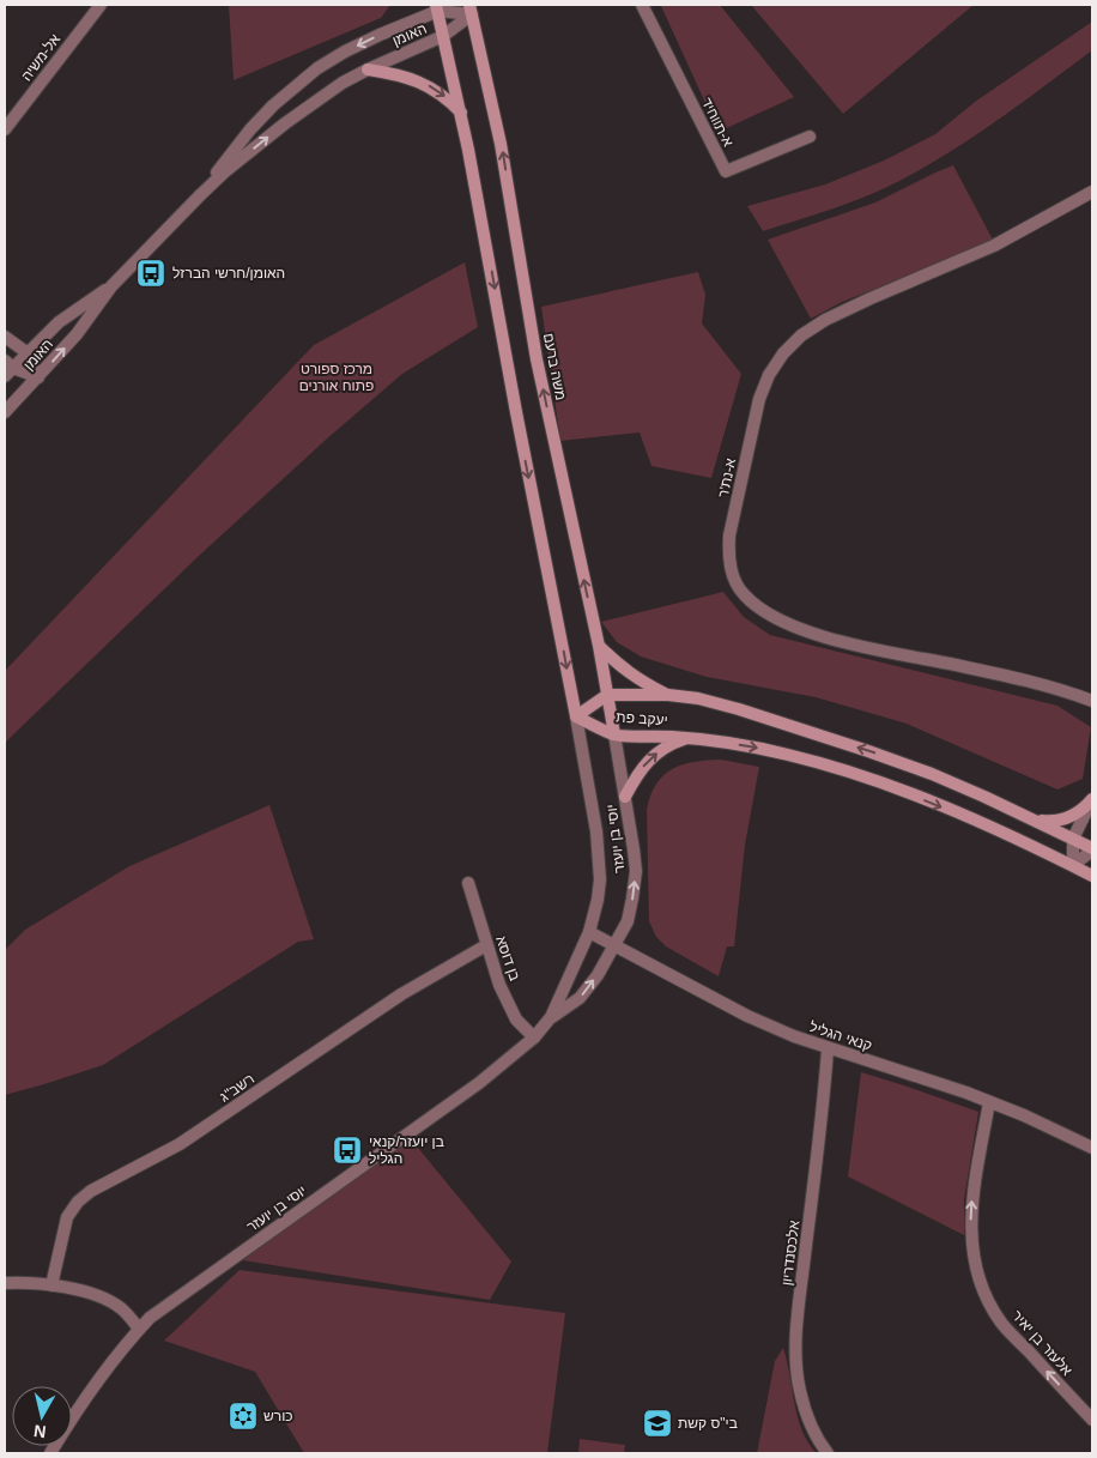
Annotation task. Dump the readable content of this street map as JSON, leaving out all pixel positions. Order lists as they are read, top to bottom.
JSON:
{
  "streets": {
    "main road": ["משה ברעם", "יעקב פת"],
    "street": [
      "האומן",
      "אל-משיה",
      "א-תווחיד",
      "א-נת'ר",
      "יוסי בן יועזר",
      "בן דוסא",
      "קנאי הגליל",
      "רשב\"ג",
      "אלכסנדריון",
      "אלעזר בן יאיר"
    ]
  },
  "crossings": [
    ["האומן", "משה ברעם"],
    ["משה ברעם", "יעקב פת"],
    ["משה ברעם", "יוסי בן יועזר"],
    ["יעקב פת", "יוסי בן יועזר"],
    ["יוסי בן יועזר", "בן דוסא"],
    ["יוסי בן יועזר", "קנאי הגליל"],
    ["בן דוסא", "רשב\"ג"],
    ["קנאי הגליל", "אלכסנדריון"],
    ["קנאי הגליל", "אלעזר בן יאיר"]
  ],
  "one_way": ["אלעזר בן יאיר"],
  "parks": ["מרכז ספורט פתוח אורנים"],
  "places": {
    "bus stop": ["האומן/חרשי הברזל", "בן יועזר/קנאי הגליל"],
    "synagogue": ["כורש"],
    "school or university": ["בי\"ס קשת"]
  },
  "north": "bottom"
}
